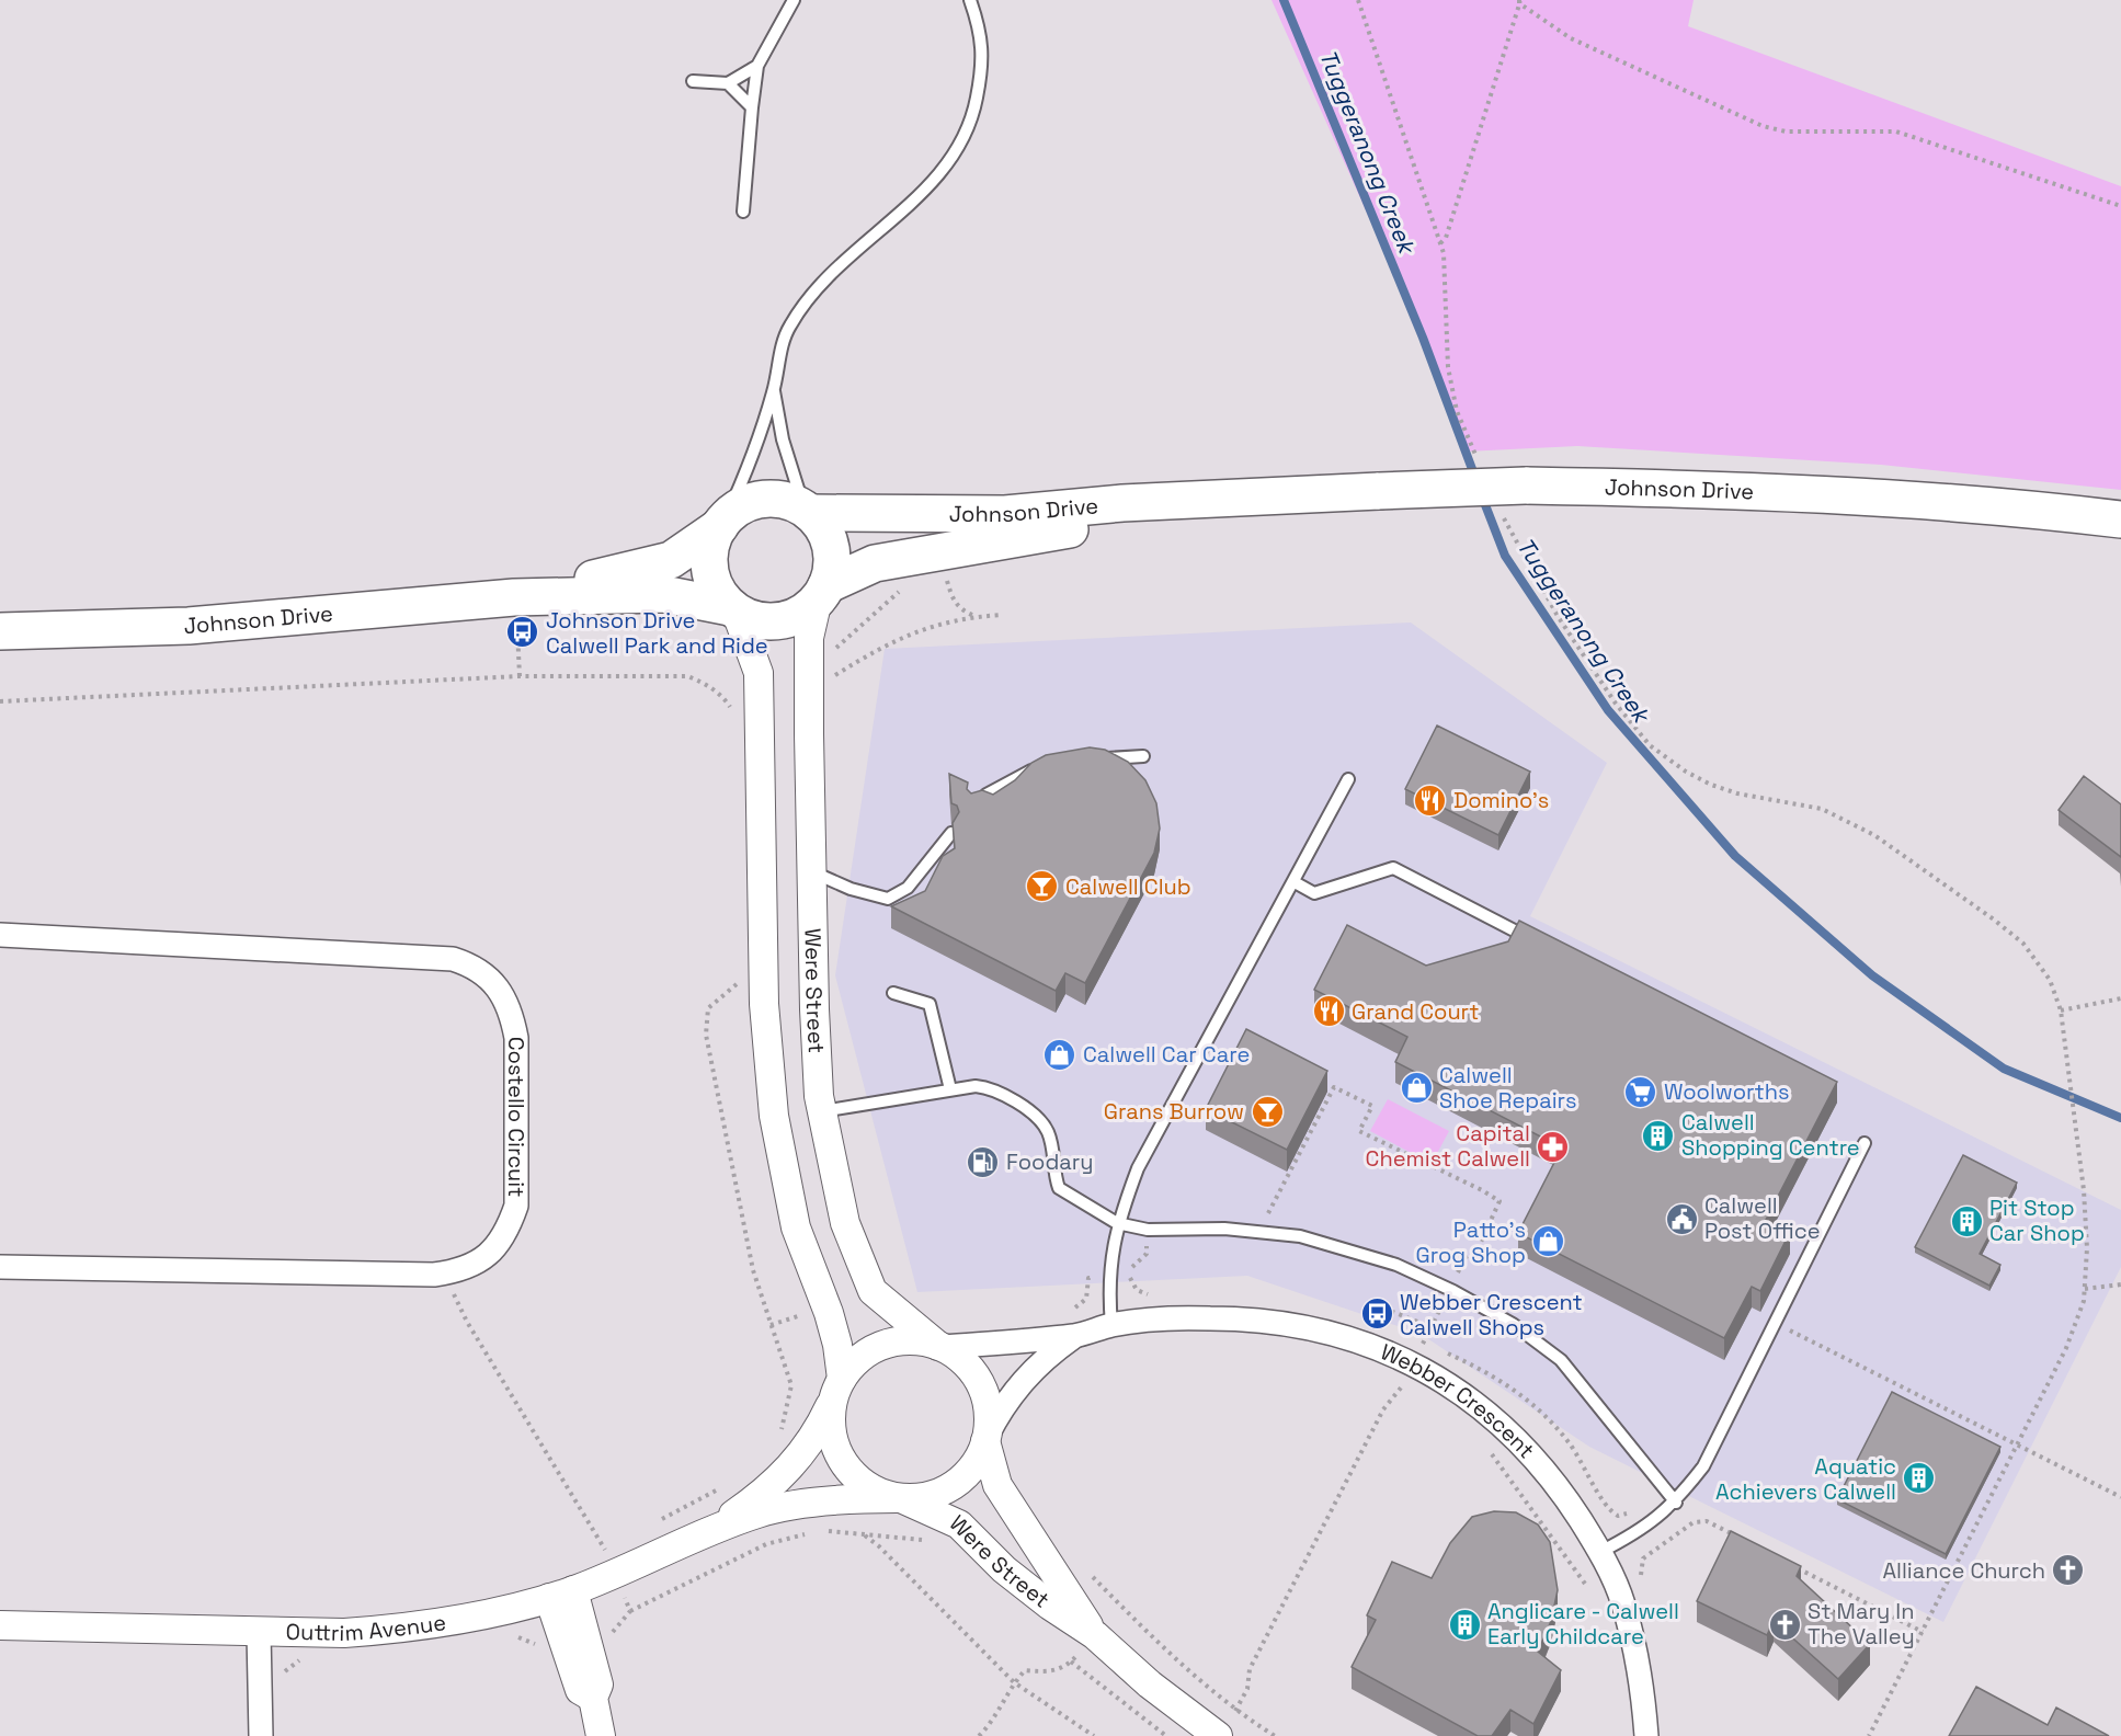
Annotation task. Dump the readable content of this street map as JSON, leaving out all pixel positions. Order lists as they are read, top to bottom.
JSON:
{
  "streets": {
    "main road": ["Johnson Drive"],
    "street": [
      "Were Street",
      "Costello Circuit",
      "Webber Crescent",
      "Outtrim Avenue"
    ]
  },
  "crossings": [
    ["Johnson Drive", "Were Street"],
    ["Were Street", "Webber Crescent"],
    ["Were Street", "Outtrim Avenue"],
    ["Webber Crescent", "Outtrim Avenue"]
  ],
  "water": ["Tuggeranong Creek"],
  "places": {
    "bus stop": ["Johnson Drive Calwell Park and Ride", "Webber Crescent Calwell Shops"],
    "restaurant": ["Domino's", "Grand Court"],
    "bar": ["Calwell Club", "Grans Burrow"],
    "shop": ["Calwell Car Care", "Calwell Shoe Repairs", "Patto's Grog Shop"],
    "supermarket": ["Woolworths"],
    "building": [
      "Calwell Shopping Centre",
      "Pit Stop Car Shop",
      "Aquatic Achievers Calwell",
      "Anglicare - Calwell Early Childcare"
    ],
    "pharmacy": ["Capital Chemist Calwell"],
    "fuel station": ["Foodary"],
    "public building": ["Calwell Post Office"],
    "church": ["Alliance Church", "St Mary In The Valley"]
  }
}
